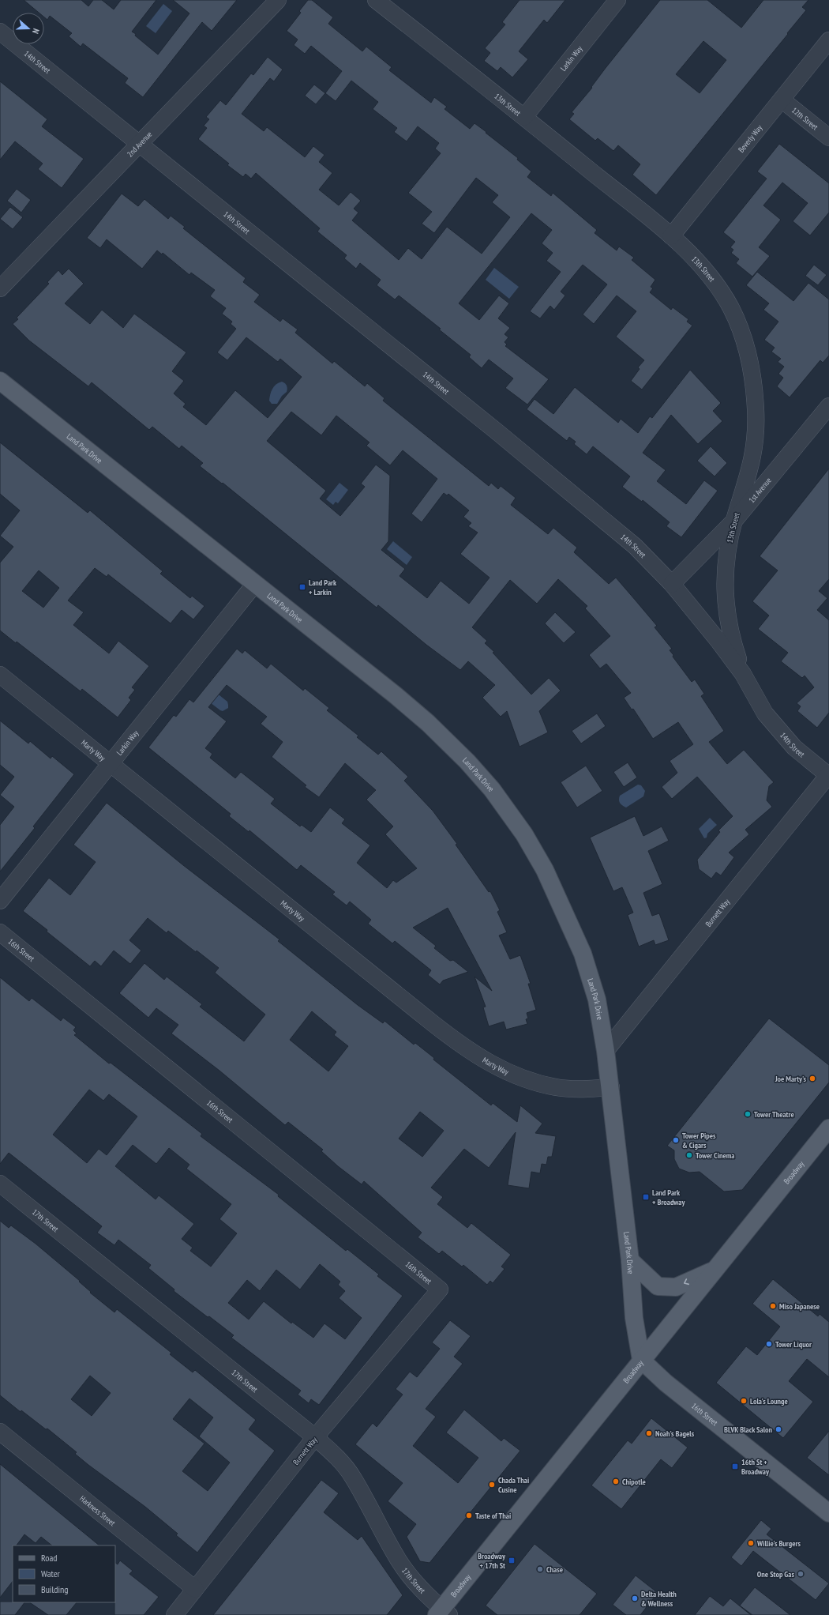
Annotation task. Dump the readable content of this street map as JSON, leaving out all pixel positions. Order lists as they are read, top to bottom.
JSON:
{
  "streets": {
    "main road": ["Land Park Drive", "16th Street", "Broadway"],
    "street": [
      "Larkin Way",
      "14th Street",
      "13th Street",
      "12th Street",
      "Beverly Way",
      "2nd Avenue",
      "1st Avenue",
      "Marty Way",
      "Burnett Way",
      "17th Street",
      "Harkness Street"
    ]
  },
  "crossings": [
    ["Larkin Way", "13th Street"],
    ["Larkin Way", "Land Park Drive"],
    ["Larkin Way", "Marty Way"],
    ["14th Street", "13th Street"],
    ["14th Street", "2nd Avenue"],
    ["14th Street", "1st Avenue"],
    ["14th Street", "Burnett Way"],
    ["13th Street", "Beverly Way"],
    ["13th Street", "1st Avenue"],
    ["12th Street", "Beverly Way"],
    ["Land Park Drive", "Marty Way"],
    ["Land Park Drive", "Burnett Way"],
    ["Land Park Drive", "16th Street"],
    ["Land Park Drive", "Broadway"],
    ["Burnett Way", "16th Street"],
    ["Burnett Way", "17th Street"],
    ["Burnett Way", "Harkness Street"],
    ["16th Street", "Broadway"],
    ["Broadway", "17th Street"]
  ],
  "places": {
    "transit": [
      "Land Park + Larkin",
      "Land Park + Broadway",
      "16th St + Broadway",
      "Broadway + 17th St"
    ],
    "other": [
      "Joe Marty's",
      "Tower Theatre",
      "Tower Pipes & Cigars",
      "Tower Cinema",
      "Miso Japanese",
      "Tower Liquor",
      "Lola's Lounge",
      "BLVK Black Salon",
      "Noah's Bagels",
      "Chipotle",
      "Chada Thai Cusine",
      "Taste of Thai",
      "Willie's Burgers",
      "Chase",
      "One Stop Gas",
      "Delta Health & Wellness"
    ]
  },
  "legend": ["Road", "Water", "Building"],
  "north": "right"
}
